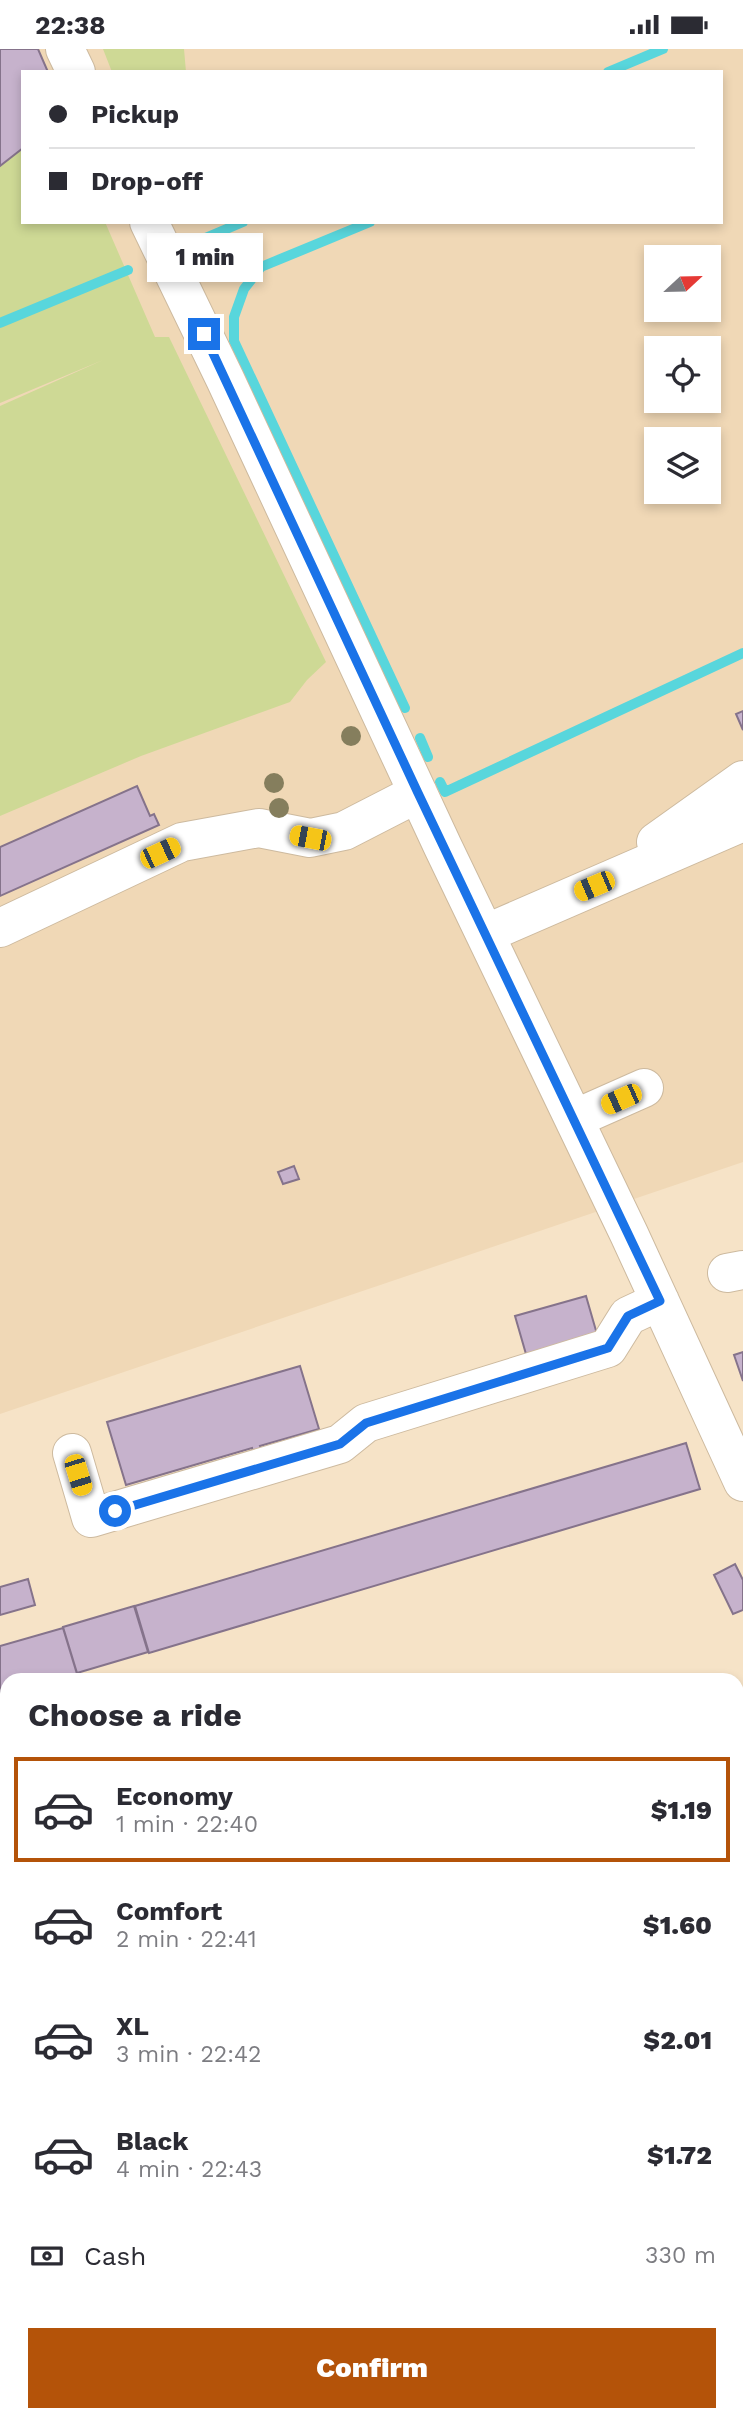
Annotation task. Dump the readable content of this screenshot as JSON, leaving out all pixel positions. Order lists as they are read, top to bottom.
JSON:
{
  "north": "right",
  "page": {
    "status": "22:38",
    "banner": ["Pickup", "Drop-off"],
    "bubble": "1 min",
    "heading": "Choose a ride",
    "list": [
      {
        "name": "Economy",
        "note": "1 min · 22:40",
        "value": "$1.19"
      },
      {
        "name": "Comfort",
        "note": "2 min · 22:41",
        "value": "$1.60"
      },
      {
        "name": "XL",
        "note": "3 min · 22:42",
        "value": "$2.01"
      },
      {
        "name": "Black",
        "note": "4 min · 22:43",
        "value": "$1.72"
      }
    ],
    "pay": ["Cash", "330 m"],
    "buttons": "Confirm"
  }
}
